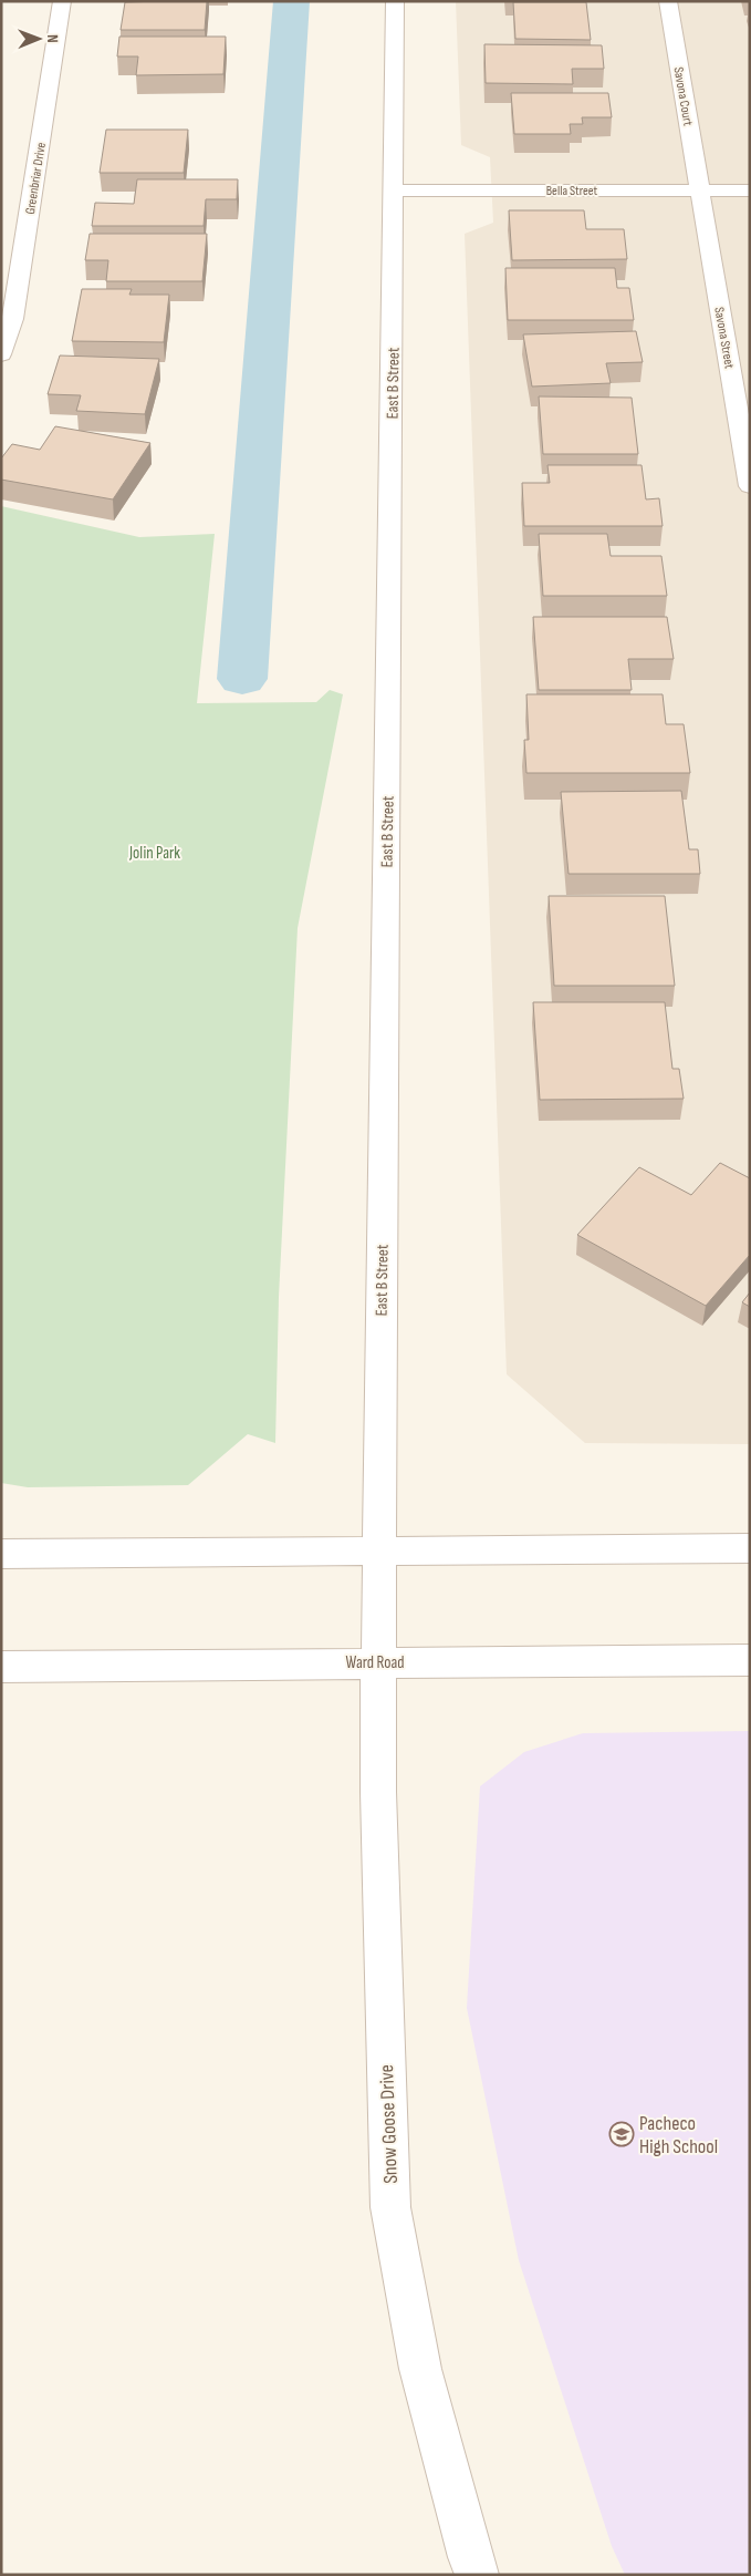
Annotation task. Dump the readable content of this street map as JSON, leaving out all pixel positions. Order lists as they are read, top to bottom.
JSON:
{
  "streets": {
    "street": [
      "Savona Court",
      "Greenbriar Drive",
      "Bella Street",
      "Savona Street",
      "East B Street",
      "Ward Road",
      "Snow Goose Drive"
    ]
  },
  "crossings": [
    ["Savona Court", "Bella Street"],
    ["Savona Court", "Savona Street"],
    ["Bella Street", "Savona Street"],
    ["Bella Street", "East B Street"],
    ["East B Street", "Ward Road"],
    ["East B Street", "Snow Goose Drive"],
    ["Ward Road", "Snow Goose Drive"]
  ],
  "parks": ["Jolin Park"],
  "places": {
    "school or university": ["Pacheco High School"]
  },
  "north": "right"
}
